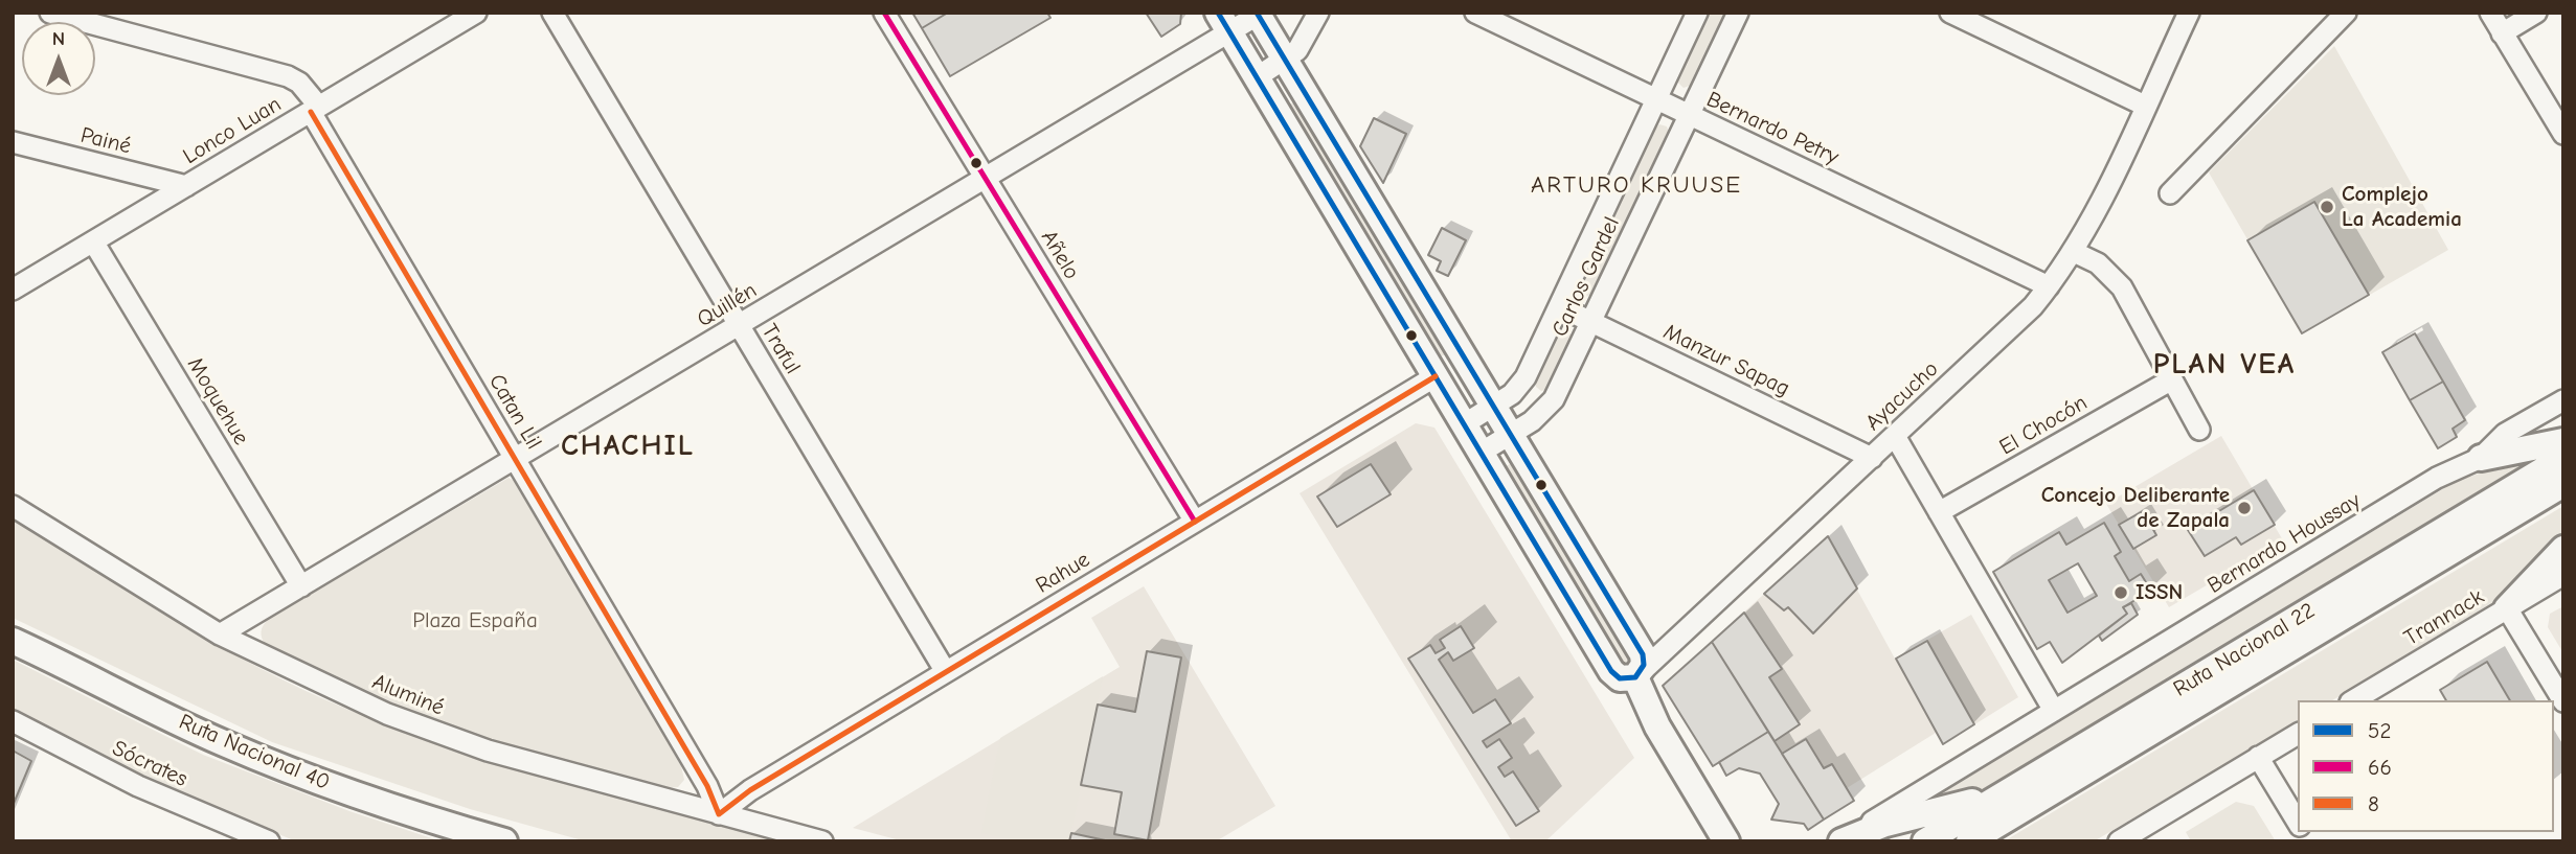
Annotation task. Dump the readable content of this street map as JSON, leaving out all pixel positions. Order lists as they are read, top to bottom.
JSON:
{
  "streets": {
    "main road": ["Ruta Nacional 22", "Ruta Nacional 40"],
    "street": [
      "Bernardo Petry",
      "Lonco Luan",
      "Painé",
      "Añelo",
      "Carlos Gardel",
      "Quillén",
      "Traful",
      "Manzur Sapag",
      "Ayacucho",
      "Moquehue",
      "Catan Lil",
      "El Chocón",
      "Bernardo Houssay",
      "Rahue",
      "Trannack",
      "Aluminé",
      "Sócrates"
    ]
  },
  "crossings": [
    ["Bernardo Petry", "Carlos Gardel"],
    ["Bernardo Petry", "Ayacucho"],
    ["Lonco Luan", "Painé"],
    ["Lonco Luan", "Moquehue"],
    ["Lonco Luan", "Catan Lil"],
    ["Añelo", "Quillén"],
    ["Añelo", "Rahue"],
    ["Carlos Gardel", "Manzur Sapag"],
    ["Quillén", "Traful"],
    ["Quillén", "Moquehue"],
    ["Quillén", "Catan Lil"],
    ["Quillén", "Aluminé"],
    ["Traful", "Rahue"],
    ["Manzur Sapag", "Ayacucho"],
    ["Catan Lil", "Rahue"],
    ["Catan Lil", "Aluminé"],
    ["Rahue", "Aluminé"]
  ],
  "districts": ["ARTURO KRUUSE", "PLAN VEA", "CHACHIL"],
  "parks": ["Plaza España"],
  "places": ["Complejo La Academia", "Concejo Deliberante de Zapala", "ISSN"],
  "lines": ["transit line 52", "transit line 66", "transit line 8"],
  "legend": ["52", "66", "8"],
  "north": "top"
}
